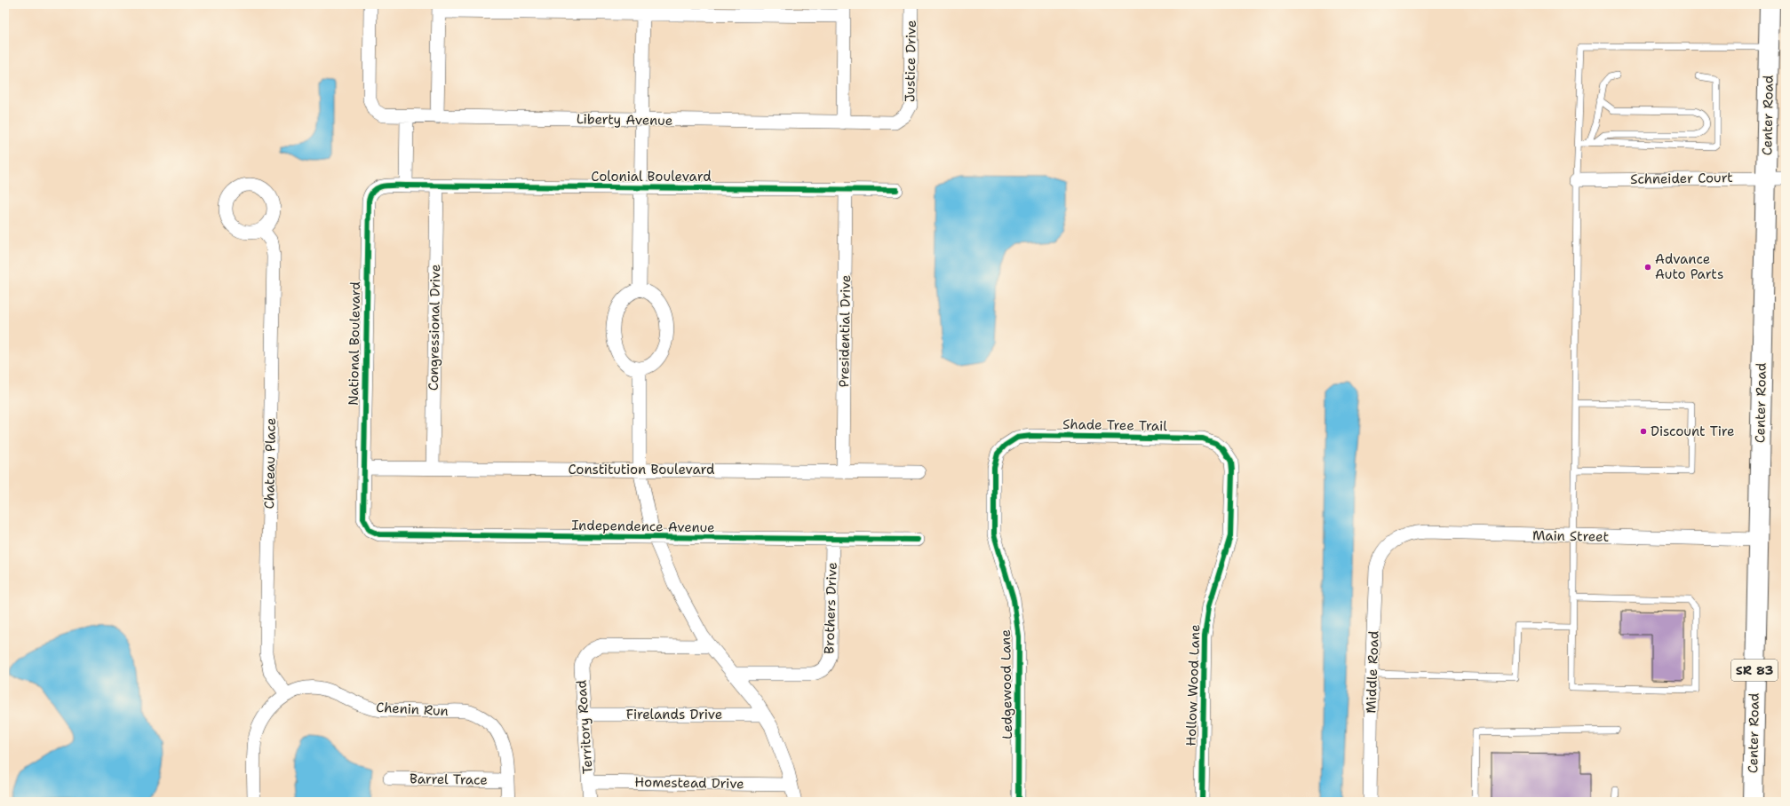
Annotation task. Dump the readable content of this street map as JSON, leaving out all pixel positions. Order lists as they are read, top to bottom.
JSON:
{
  "streets": {
    "main road": ["Center Road", "SR 83"],
    "street": [
      "Justice Drive",
      "Liberty Avenue",
      "Colonial Boulevard",
      "Schneider Court",
      "Congressional Drive",
      "Presidential Drive",
      "National Boulevard",
      "Shade Tree Trail",
      "Chateau Place",
      "Constitution Boulevard",
      "Independence Avenue",
      "Main Street",
      "Brothers Drive",
      "Middle Road",
      "Ledgewood Lane",
      "Hollow Wood Lane",
      "Chenin Run",
      "Firelands Drive",
      "Territory Road",
      "Barrel Trace",
      "Homestead Drive"
    ]
  },
  "crossings": [
    ["Justice Drive", "Liberty Avenue"],
    ["Center Road", "Schneider Court"],
    ["Center Road", "Main Street"],
    ["Colonial Boulevard", "Congressional Drive"],
    ["Colonial Boulevard", "Presidential Drive"],
    ["Colonial Boulevard", "National Boulevard"],
    ["Congressional Drive", "Constitution Boulevard"],
    ["Presidential Drive", "Constitution Boulevard"],
    ["National Boulevard", "Constitution Boulevard"],
    ["National Boulevard", "Independence Avenue"],
    ["Shade Tree Trail", "Ledgewood Lane"],
    ["Shade Tree Trail", "Hollow Wood Lane"],
    ["Chateau Place", "Chenin Run"],
    ["Independence Avenue", "Brothers Drive"],
    ["Main Street", "Middle Road"],
    ["Chenin Run", "Barrel Trace"],
    ["Firelands Drive", "Territory Road"],
    ["Territory Road", "Homestead Drive"]
  ],
  "places": ["Advance Auto Parts", "Discount Tire"]
}
